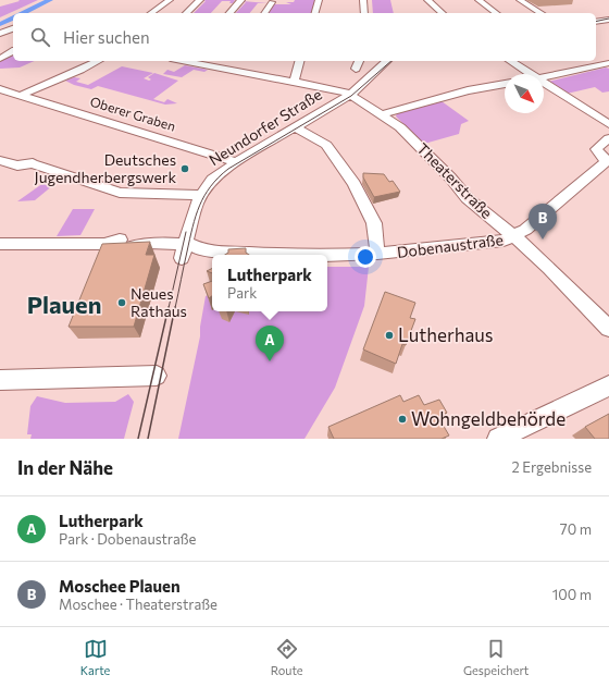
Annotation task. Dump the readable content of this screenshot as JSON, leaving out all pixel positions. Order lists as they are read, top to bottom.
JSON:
{
  "streets": {
    "street": [
      "Oberer Graben",
      "Neundorfer Straße",
      "Theaterstraße",
      "Dobenaustraße"
    ]
  },
  "crossings": [
    ["Oberer Graben", "Neundorfer Straße"],
    ["Neundorfer Straße", "Theaterstraße"],
    ["Neundorfer Straße", "Dobenaustraße"],
    ["Theaterstraße", "Dobenaustraße"]
  ],
  "districts": ["Plauen"],
  "places": [
    "Deutsches Jugendherbergswerk",
    "Neues Rathaus",
    "Lutherhaus",
    "Wohngeldbehörde"
  ],
  "north": "bottom right",
  "page": {
    "search": "Hier suchen",
    "pins": ["B", "A"],
    "popup": ["Lutherpark", "Park"],
    "heading": ["In der Nähe", "2 Ergebnisse"],
    "list": [
      {
        "mark": "A",
        "name": "Lutherpark",
        "note": "Park · Dobenaustraße",
        "value": "70 m"
      },
      {
        "mark": "B",
        "name": "Moschee Plauen",
        "note": "Moschee · Theaterstraße",
        "value": "100 m"
      }
    ],
    "nav": ["Karte", "Route", "Gespeichert"]
  }
}
